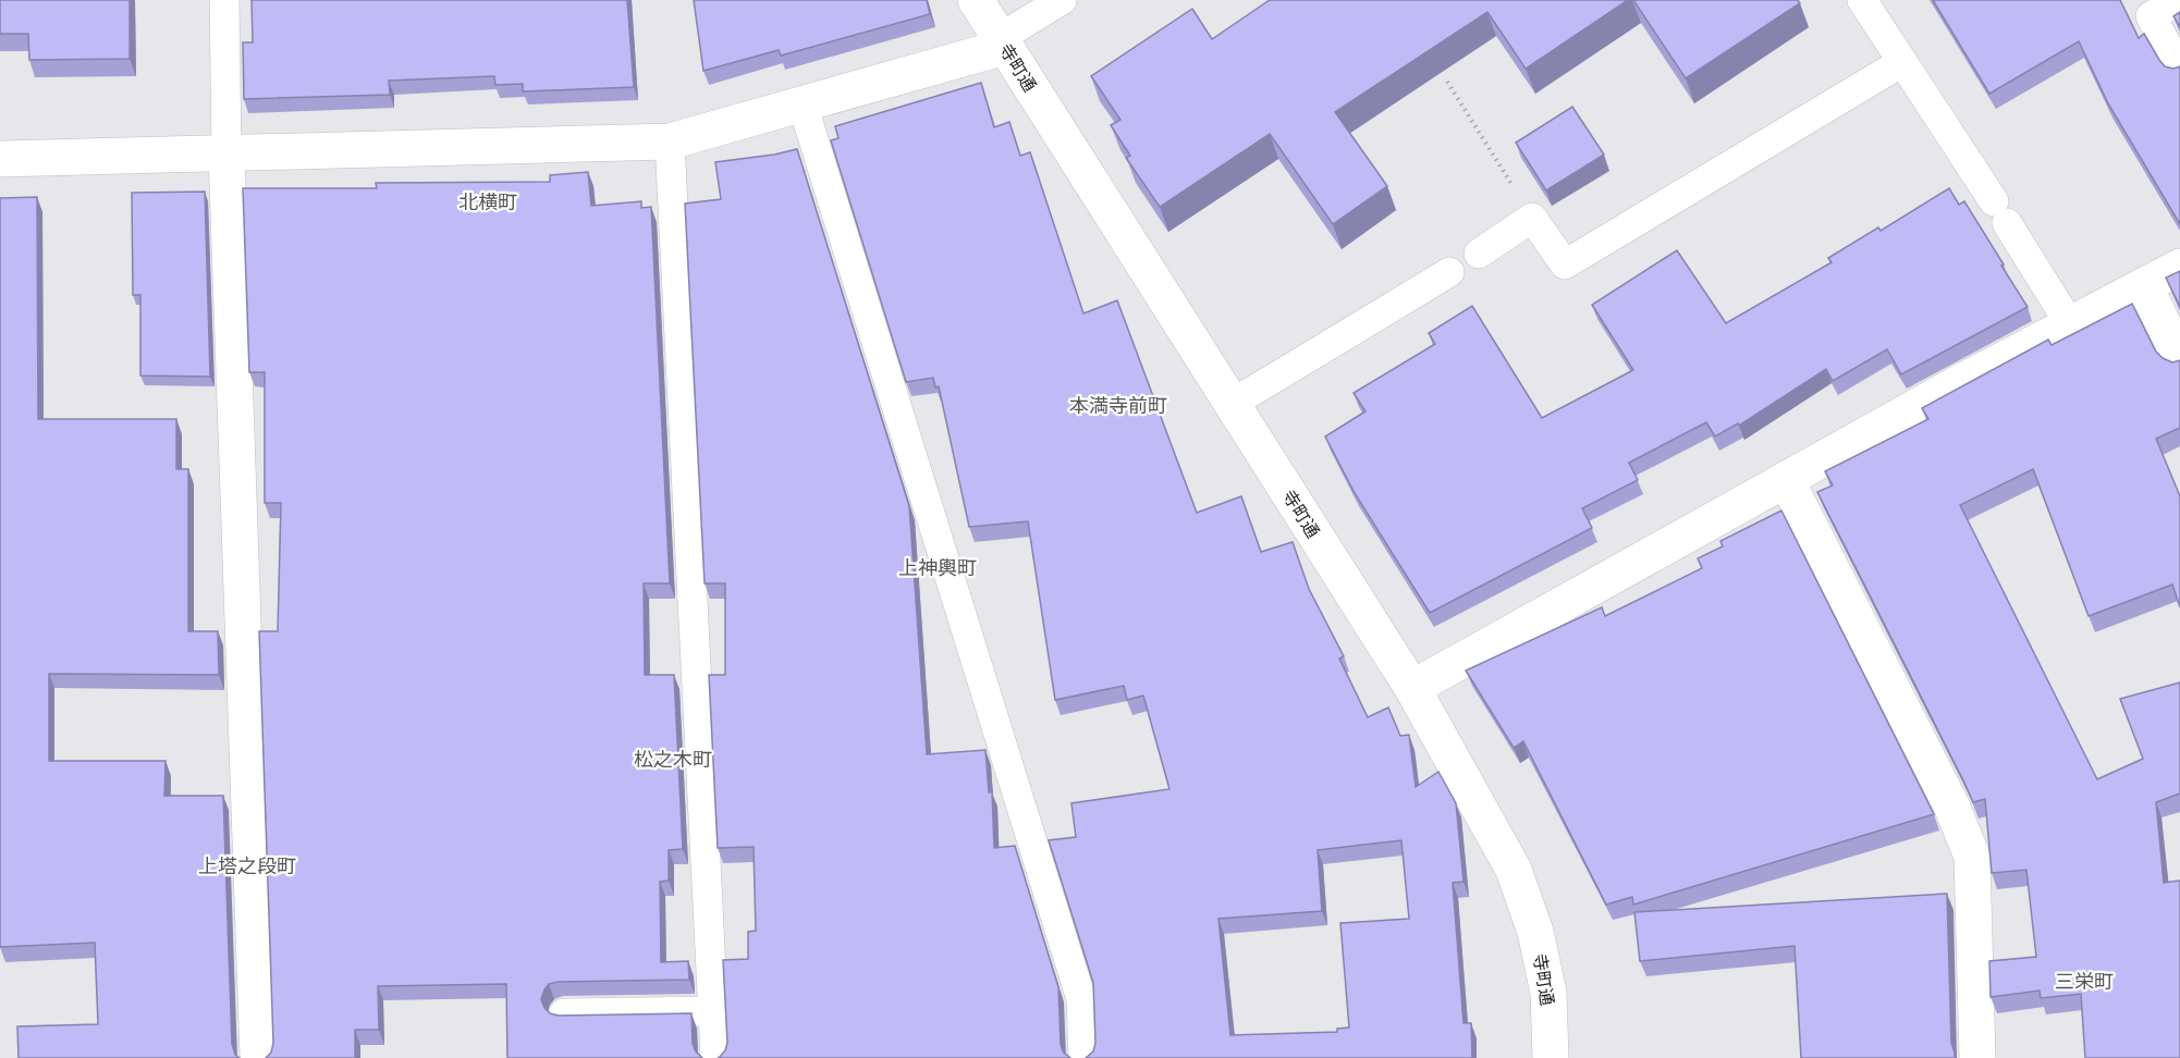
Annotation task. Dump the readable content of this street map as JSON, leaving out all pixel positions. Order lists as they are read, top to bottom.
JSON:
{
  "streets": {
    "street": ["寺町通"]
  },
  "districts": [
    "北横町",
    "本満寺前町",
    "上神輿町",
    "松之木町",
    "上塔之段町",
    "三栄町"
  ]
}
